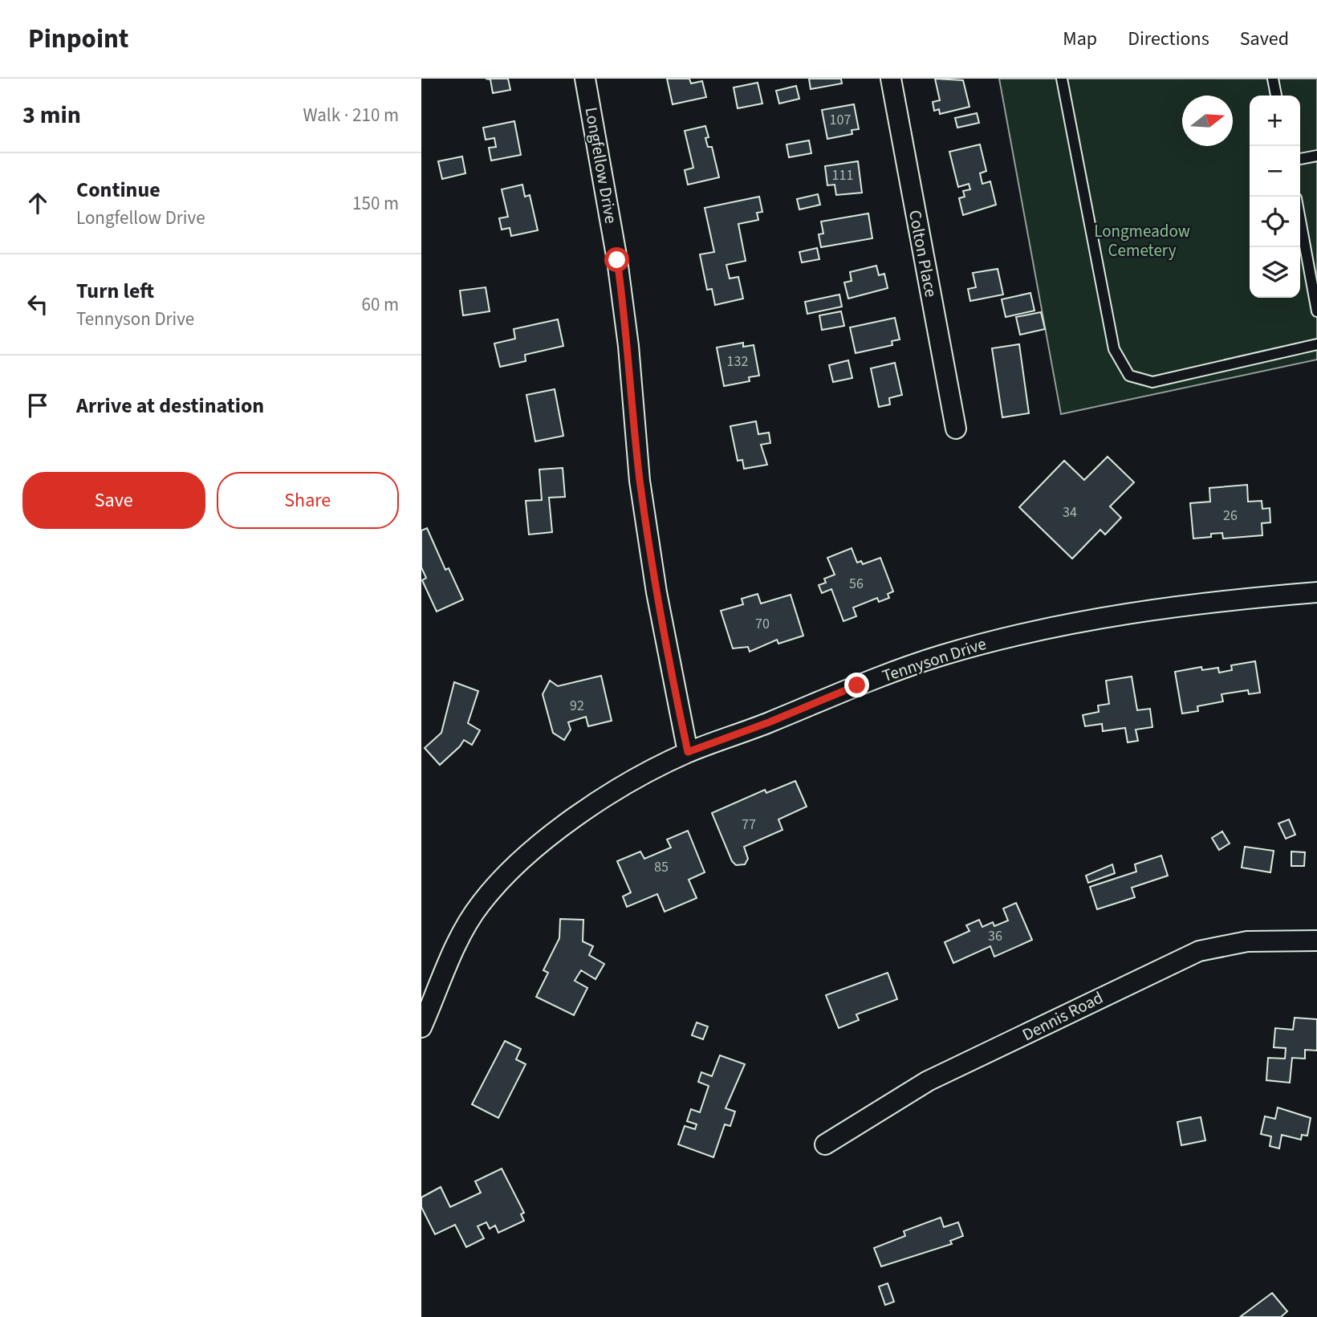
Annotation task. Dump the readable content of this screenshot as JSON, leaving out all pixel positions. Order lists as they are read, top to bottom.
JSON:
{
  "streets": {
    "street": [
      "Longfellow Drive",
      "Colton Place",
      "Tennyson Drive",
      "Dennis Road"
    ]
  },
  "crossings": [
    ["Longfellow Drive", "Tennyson Drive"]
  ],
  "parks": ["Longmeadow Cemetery"],
  "house_numbers": [
    "107",
    "111",
    "132",
    "34",
    "26",
    "56",
    "70",
    "92",
    "77",
    "85",
    "36"
  ],
  "north": "right",
  "page": {
    "header": "Pinpoint",
    "nav": ["Map", "Directions", "Saved"],
    "heading": ["3 min", "Walk · 210 m"],
    "map_buttons": ["+", "−"],
    "list": [
      ["Continue", "Longfellow Drive", "150 m"],
      ["Turn left", "Tennyson Drive", "60 m"],
      "Arrive at destination"
    ],
    "buttons": ["Save", "Share"]
  }
}
